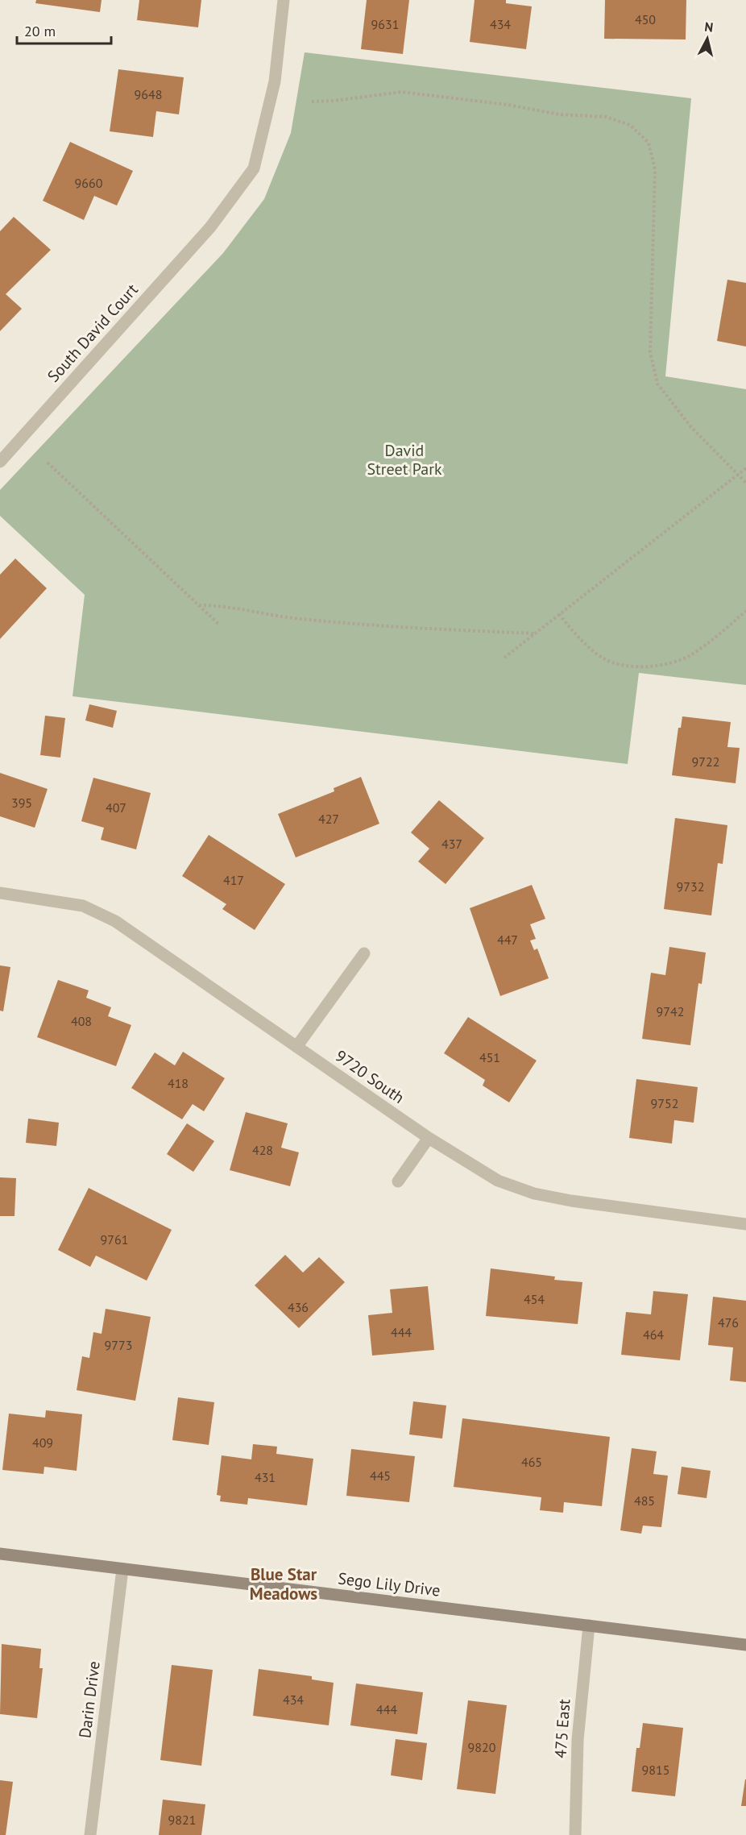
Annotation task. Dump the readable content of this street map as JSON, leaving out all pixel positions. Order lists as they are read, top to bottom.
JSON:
{
  "streets": {
    "main road": ["Sego Lily Drive"],
    "street": [
      "South David Court",
      "9720 South",
      "Darin Drive",
      "475 East"
    ]
  },
  "crossings": [
    ["Sego Lily Drive", "Darin Drive"],
    ["Sego Lily Drive", "475 East"]
  ],
  "districts": ["Blue Star Meadows"],
  "parks": ["David Street Park"],
  "house_numbers": [
    "450",
    "9631",
    "434",
    "9648",
    "9660",
    "9722",
    "395",
    "407",
    "427",
    "437",
    "417",
    "9732",
    "447",
    "9742",
    "408",
    "451",
    "418",
    "9752",
    "428",
    "9761",
    "454",
    "436",
    "476",
    "444",
    "464",
    "9773",
    "409",
    "465",
    "445",
    "431",
    "485",
    "434",
    "444",
    "9820",
    "9815",
    "9821"
  ],
  "scale_bar": "20 m",
  "north": "top"
}
